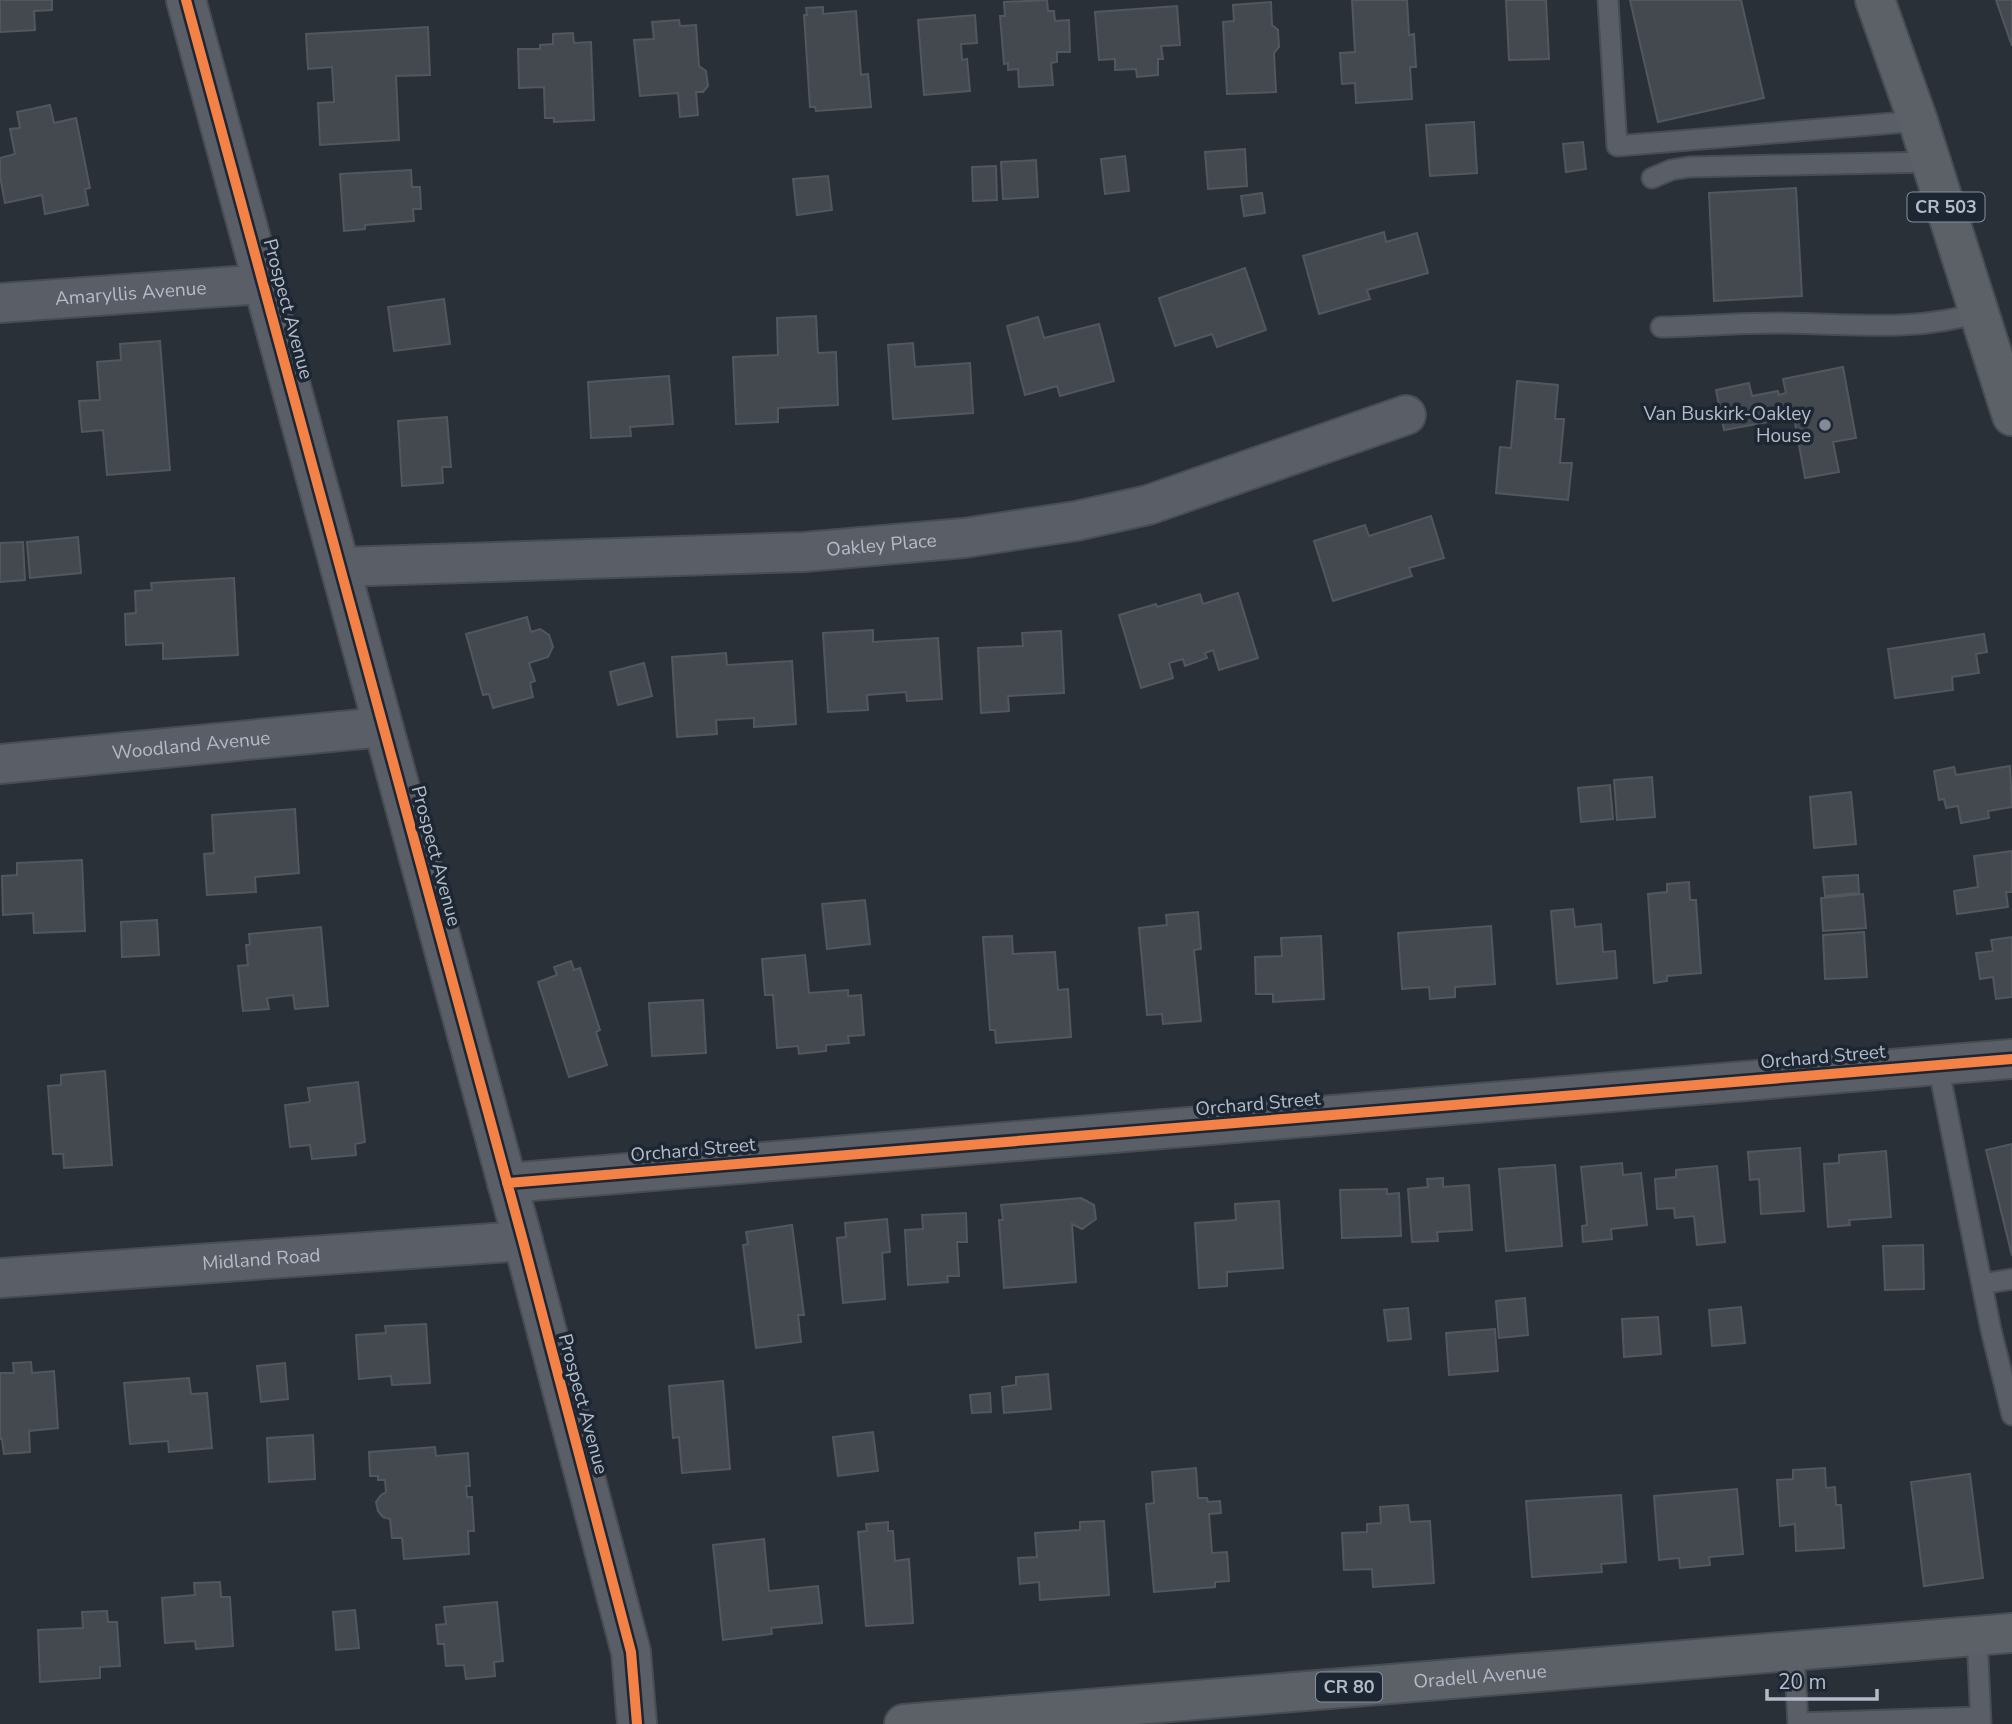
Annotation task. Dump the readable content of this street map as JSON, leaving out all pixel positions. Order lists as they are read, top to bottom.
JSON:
{
  "streets": {
    "main road": ["CR 503", "Oradell Avenue", "CR 80"],
    "street": [
      "Amaryllis Avenue",
      "Prospect Avenue",
      "Oakley Place",
      "Woodland Avenue",
      "Orchard Street",
      "Midland Road"
    ]
  },
  "crossings": [
    ["Amaryllis Avenue", "Prospect Avenue"],
    ["Prospect Avenue", "Oakley Place"],
    ["Prospect Avenue", "Woodland Avenue"],
    ["Prospect Avenue", "Orchard Street"],
    ["Prospect Avenue", "Midland Road"]
  ],
  "places": ["Van Buskirk-Oakley House"],
  "scale_bar": "20 m"
}
